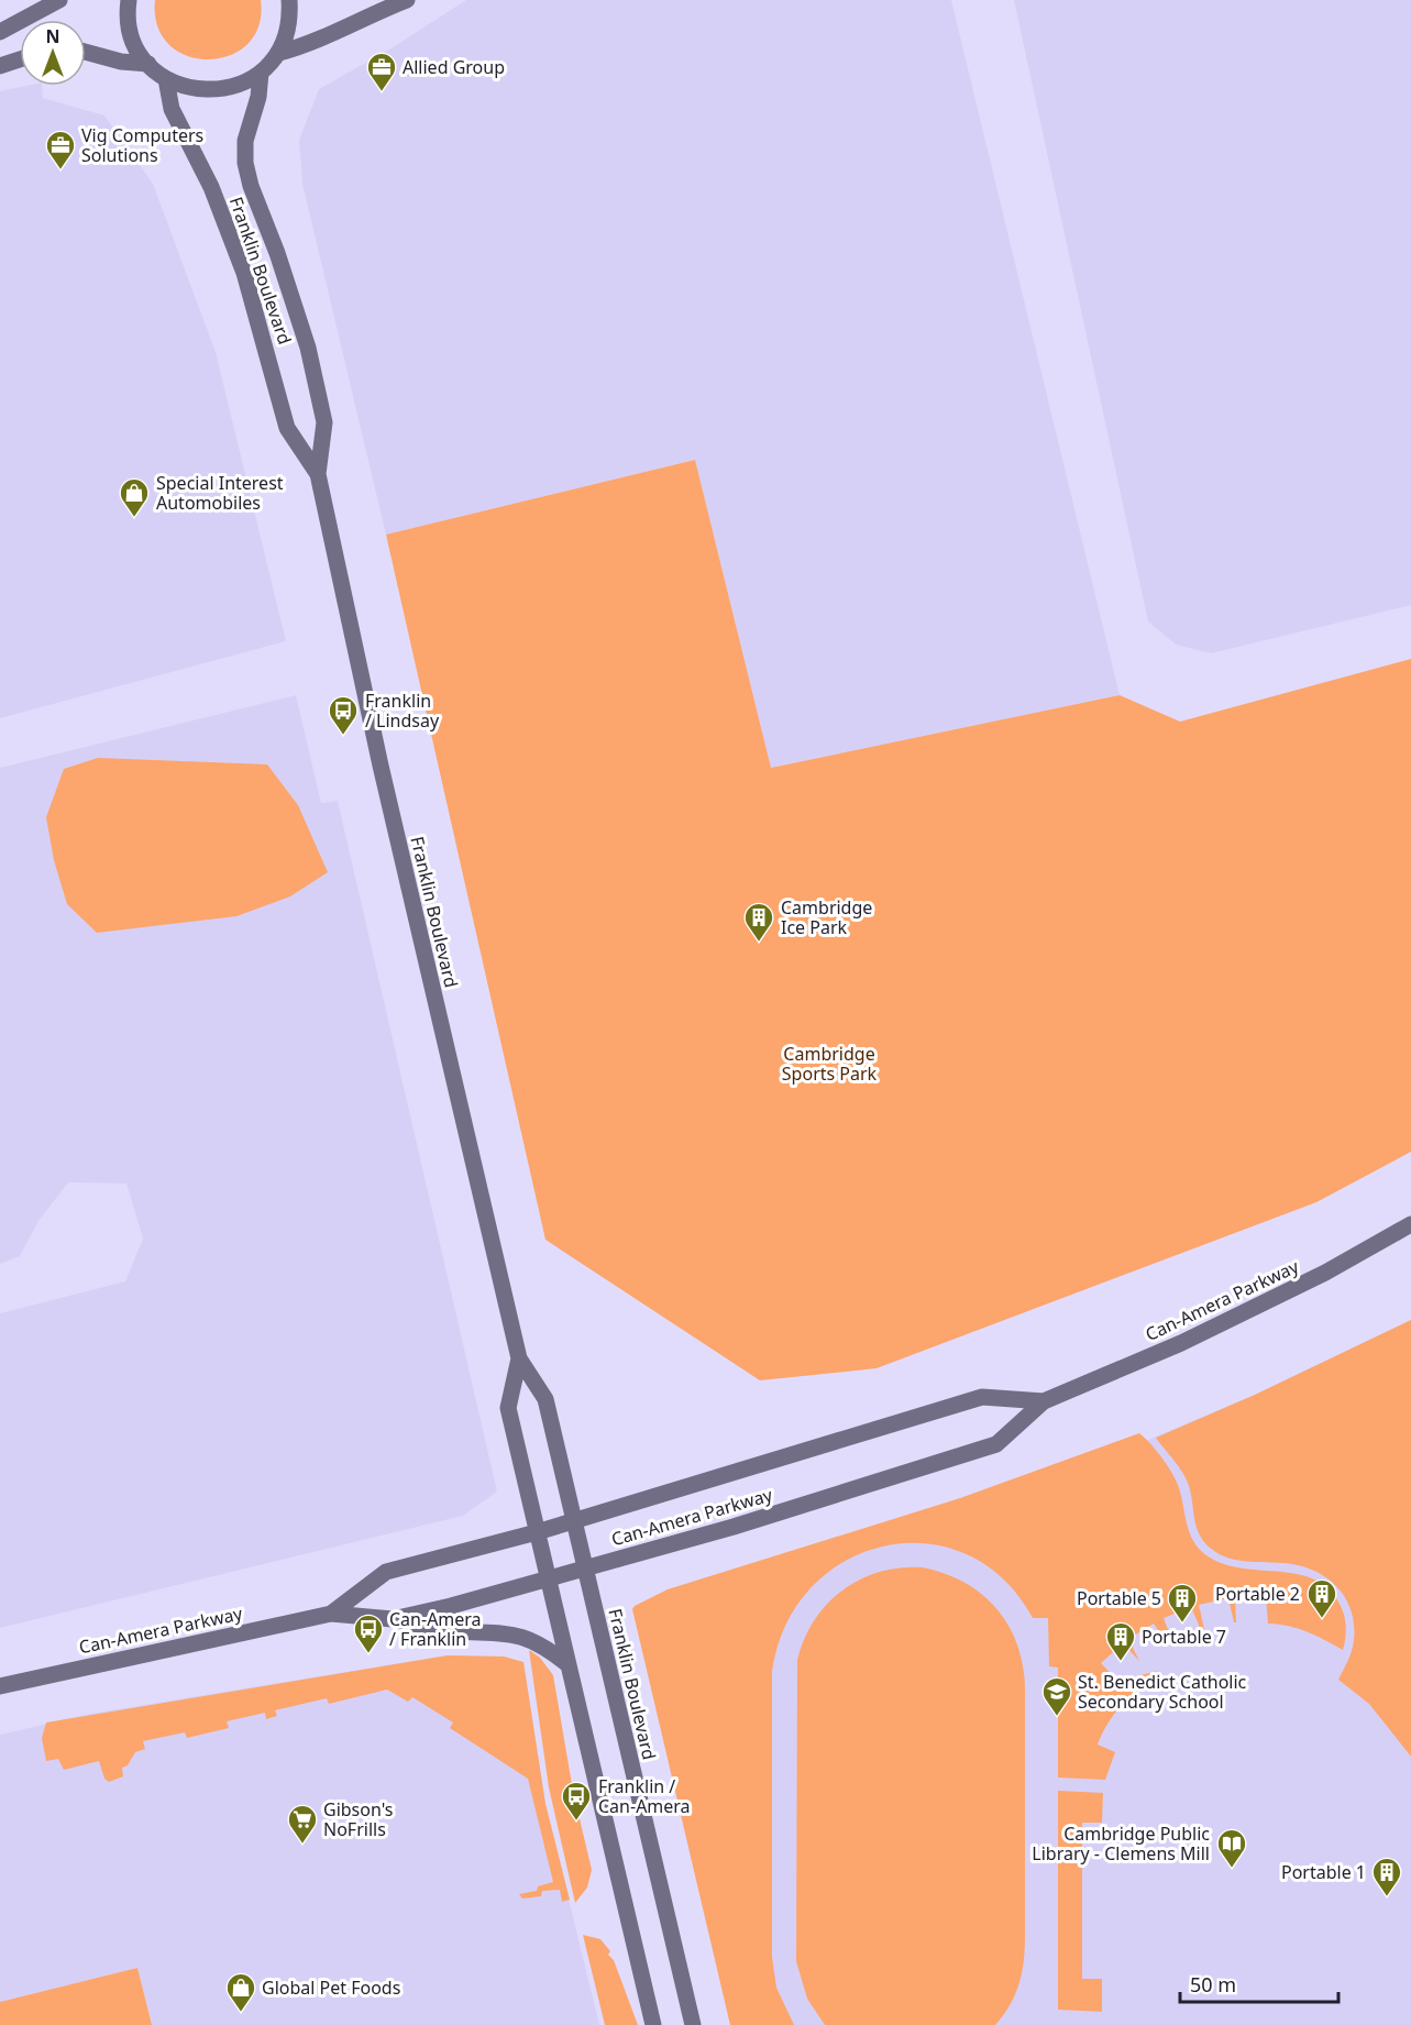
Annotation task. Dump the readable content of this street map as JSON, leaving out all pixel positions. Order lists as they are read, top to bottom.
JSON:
{
  "streets": {
    "main road": ["Franklin Boulevard", "Can-Amera Parkway"]
  },
  "crossings": [
    ["Franklin Boulevard", "Can-Amera Parkway"]
  ],
  "parks": ["Cambridge Sports Park"],
  "places": {
    "office": ["Allied Group", "Vig Computers Solutions"],
    "shop": ["Special Interest Automobiles", "Global Pet Foods"],
    "bus stop": ["Franklin / Lindsay", "Can-Amera / Franklin", "Franklin / Can-Amera"],
    "building": [
      "Cambridge Ice Park",
      "Portable 2",
      "Portable 5",
      "Portable 7",
      "Portable 1"
    ],
    "school or university": ["St. Benedict Catholic Secondary School"],
    "supermarket": ["Gibson's NoFrills"],
    "library": ["Cambridge Public Library - Clemens Mill"]
  },
  "scale_bar": "50 m",
  "north": "top"
}
